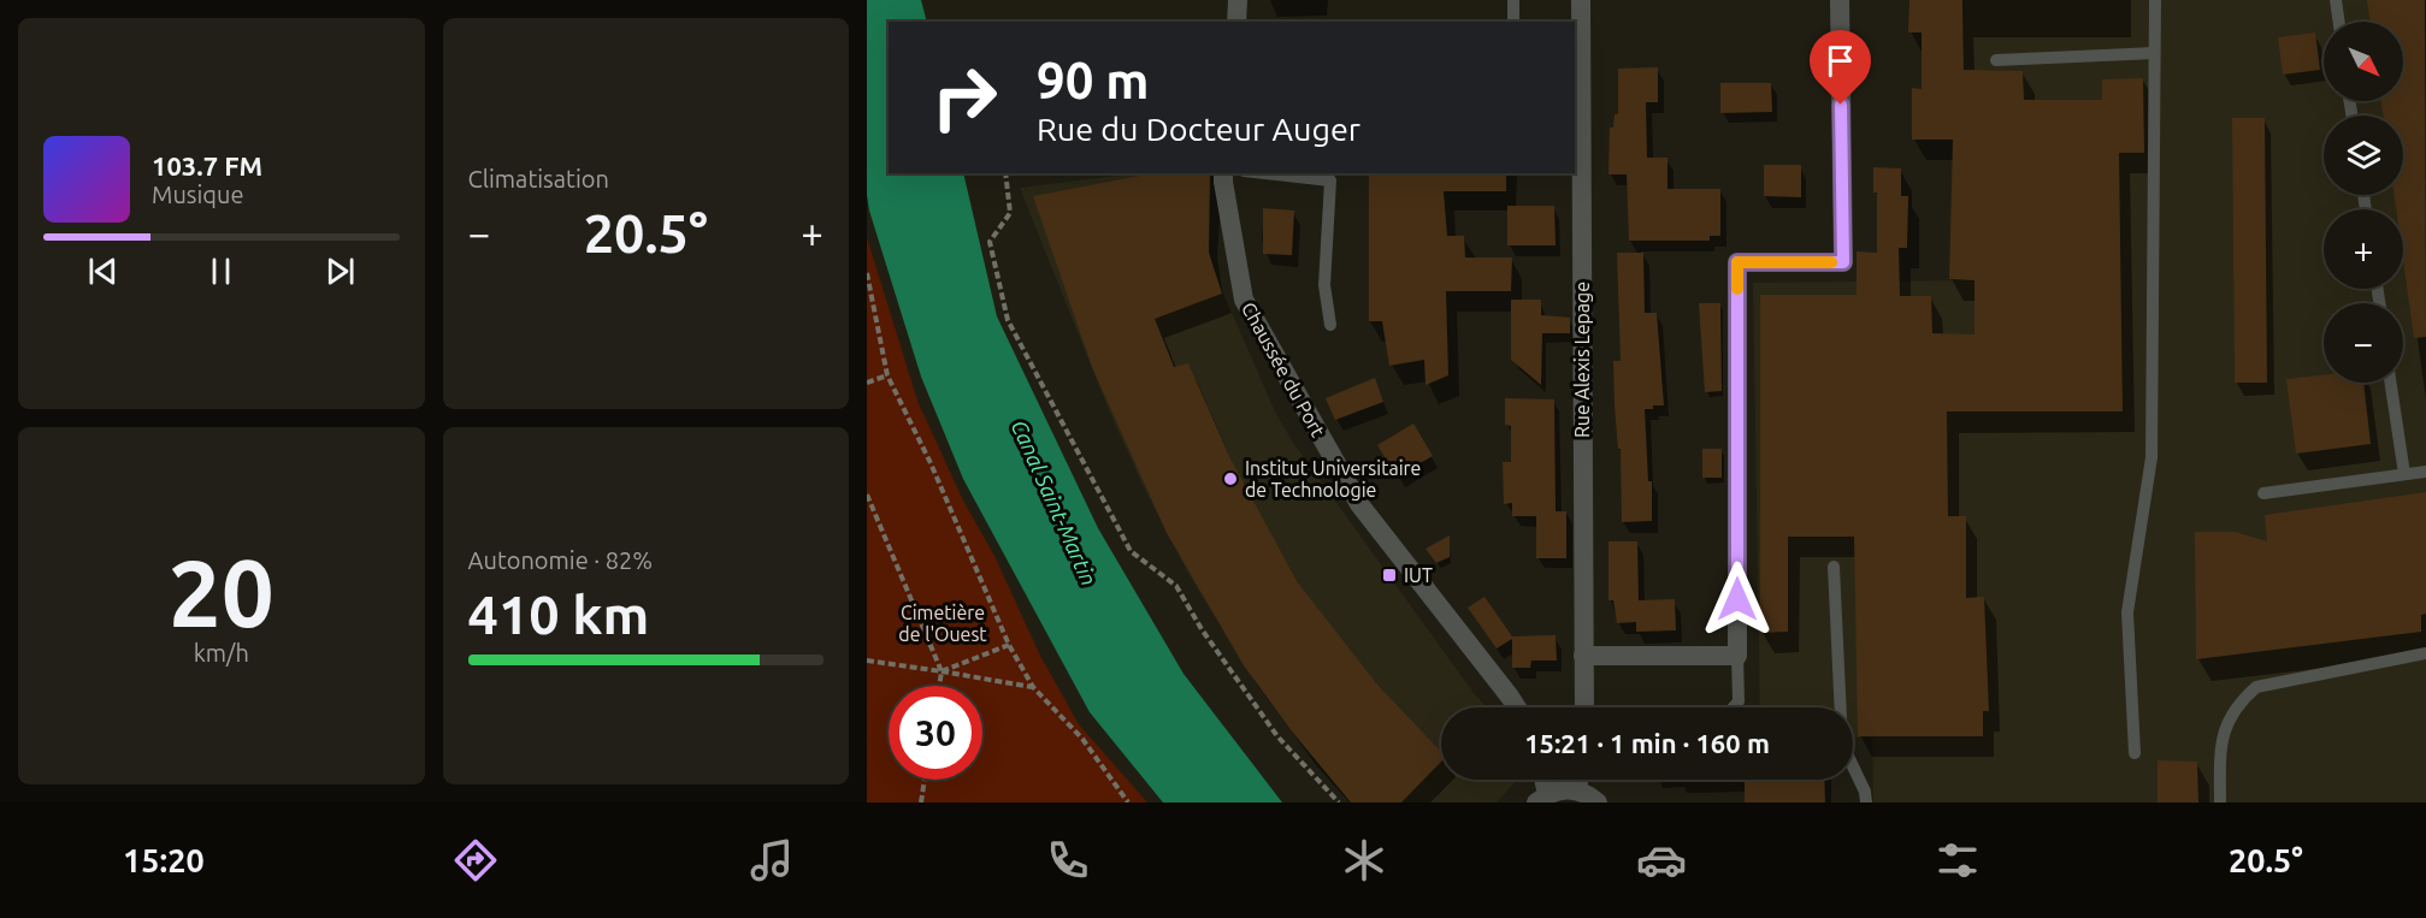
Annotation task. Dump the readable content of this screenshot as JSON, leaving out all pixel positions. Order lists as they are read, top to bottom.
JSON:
{
  "streets": {
    "street": ["Rue Alexis Lepage", "Chaussée du Port"]
  },
  "water": ["Canal Saint-Martin"],
  "parks": ["Cimetière de l'Ouest"],
  "places": {
    "other": ["Institut Universitaire de Technologie"],
    "transit": ["IUT"]
  },
  "north": "bottom right",
  "page": {
    "tile": [
      "Climatisation",
      ["20", "km/h"],
      ["Autonomie · 82%", "410 km"]
    ],
    "map_buttons": ["+", "−"],
    "turn": ["90 m", "Rue du Docteur Auger"],
    "song": ["103.7 FM", "Musique"],
    "heat": ["−", "20.5°", "+"],
    "limit": "30",
    "trip": "15:21 · 1 min · 160 m",
    "tabs": ["15:20", "20.5°"]
  }
}
